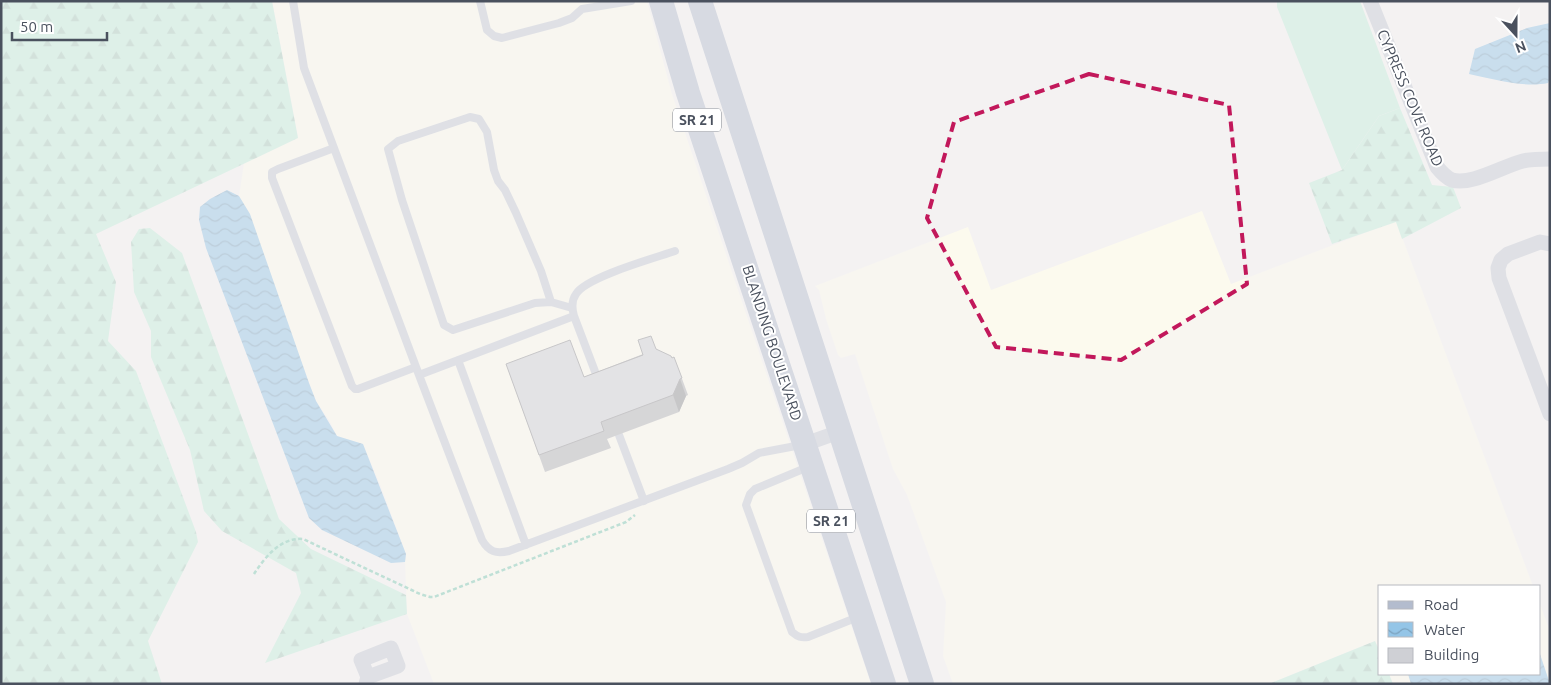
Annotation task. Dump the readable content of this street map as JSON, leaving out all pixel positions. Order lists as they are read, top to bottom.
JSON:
{
  "streets": {
    "main road": ["SR 21", "BLANDING BOULEVARD"],
    "street": ["CYPRESS COVE ROAD"]
  },
  "legend": ["Road", "Water", "Building"],
  "scale_bar": "50 m",
  "north": "bottom"
}
